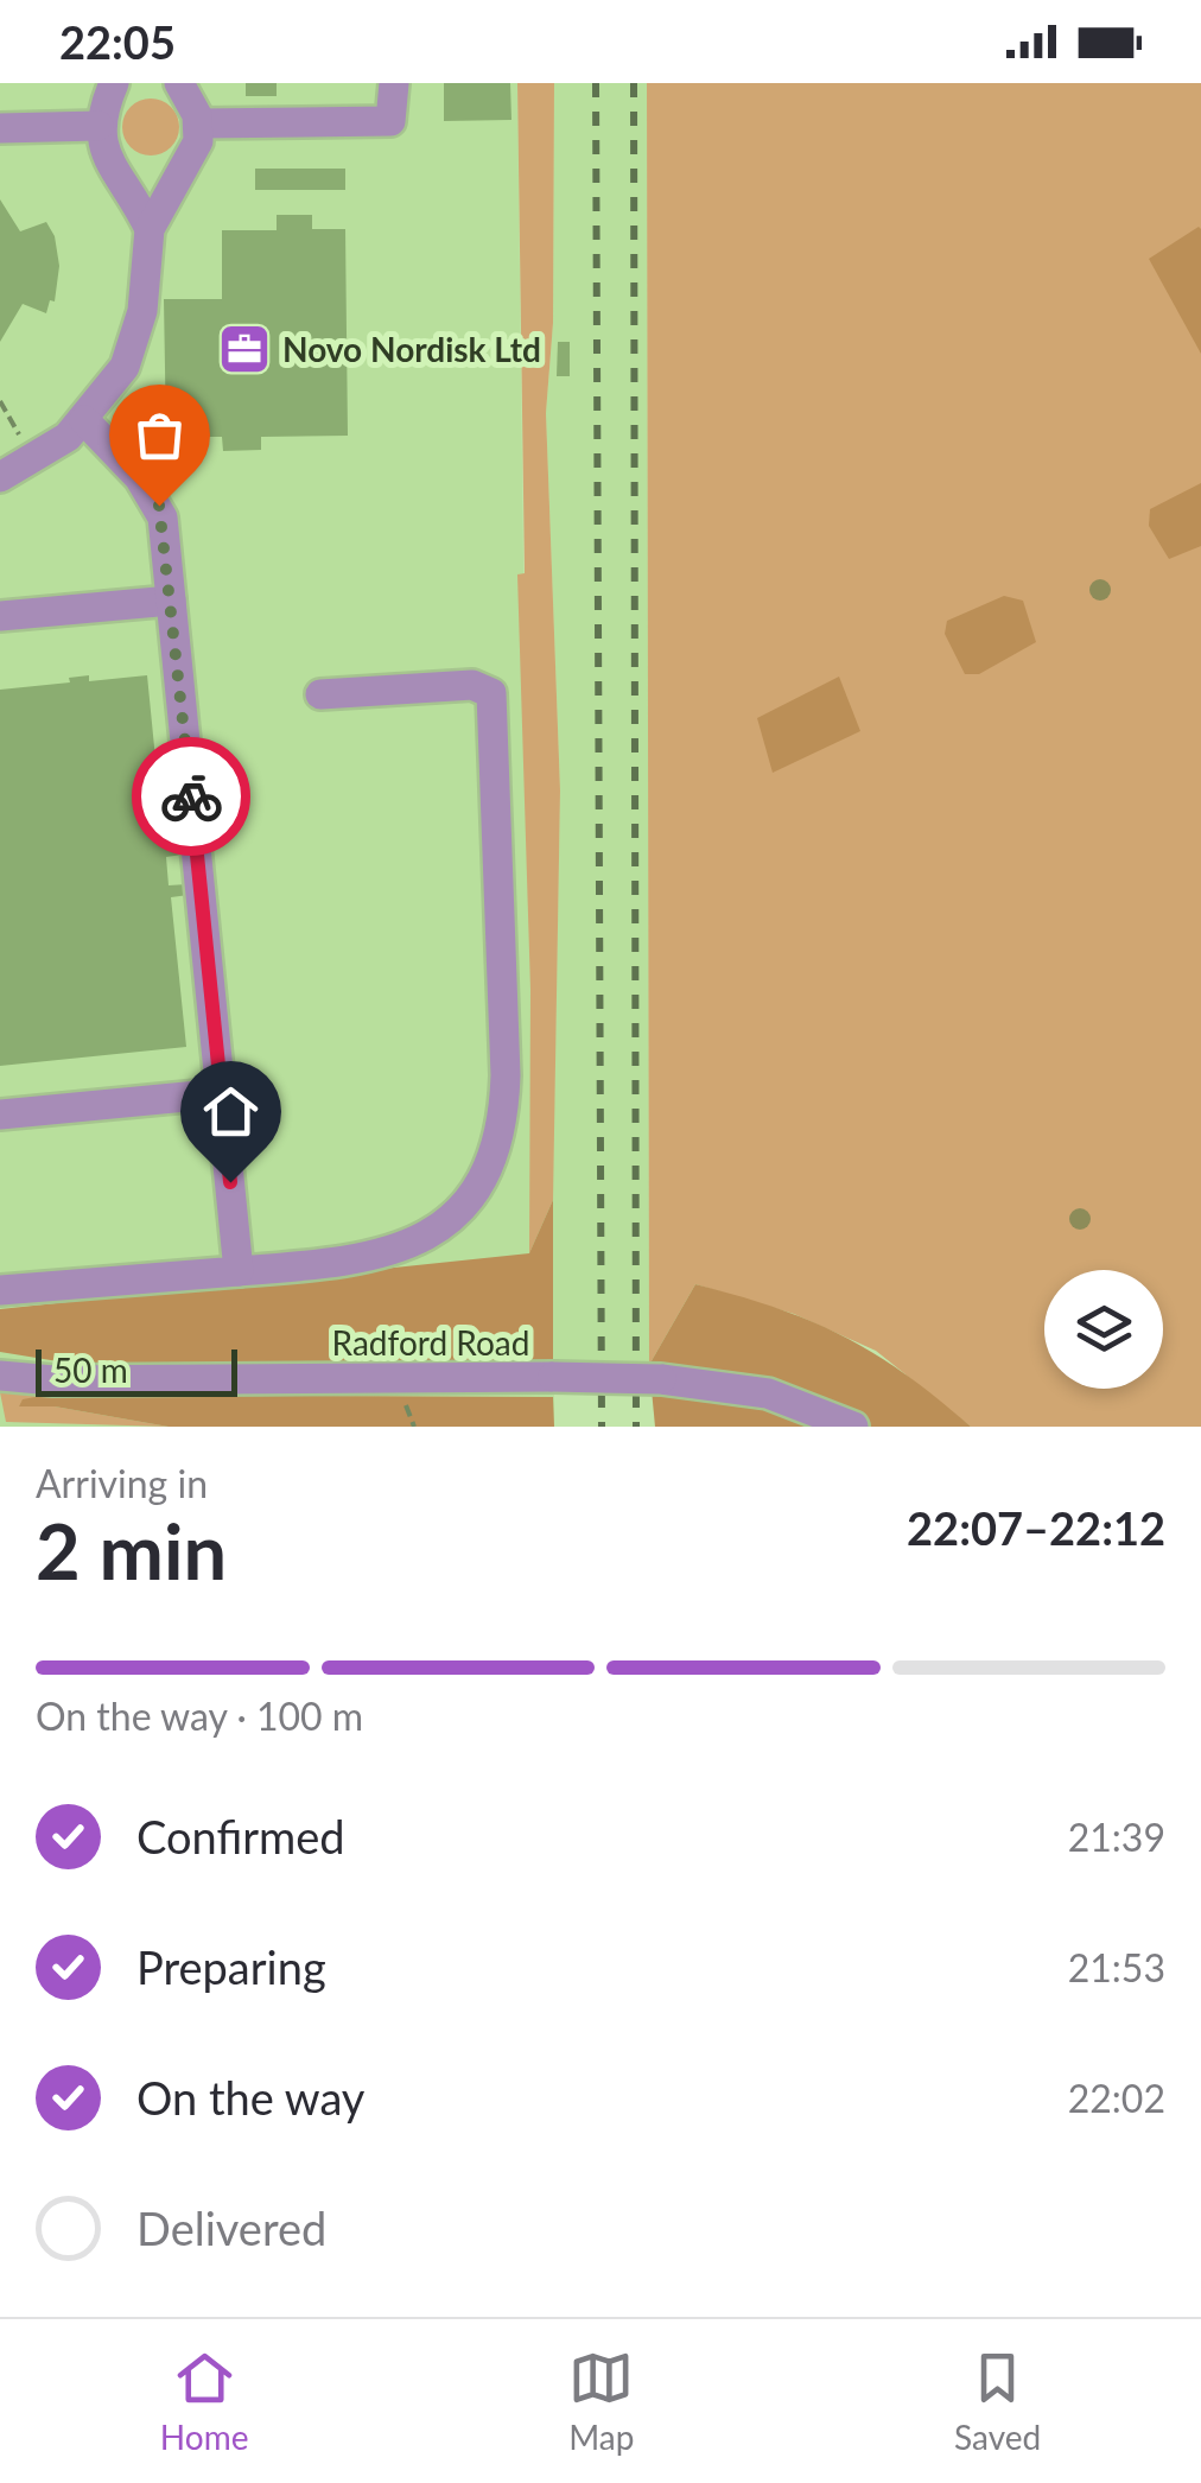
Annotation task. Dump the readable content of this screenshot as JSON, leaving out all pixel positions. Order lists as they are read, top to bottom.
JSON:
{
  "streets": {
    "street": ["Radford Road"]
  },
  "places": {
    "office": ["Novo Nordisk Ltd"]
  },
  "scale_bar": "50 m",
  "page": {
    "status": "22:05",
    "scale": "50 m",
    "heading": ["2 min", "Arriving in", "22:07–22:12"],
    "bar": "On the way · 100 m",
    "list": [
      ["Confirmed", "21:39"],
      ["Preparing", "21:53"],
      ["On the way", "22:02"],
      "Delivered"
    ],
    "tabs": ["Home", "Map", "Saved"]
  }
}
